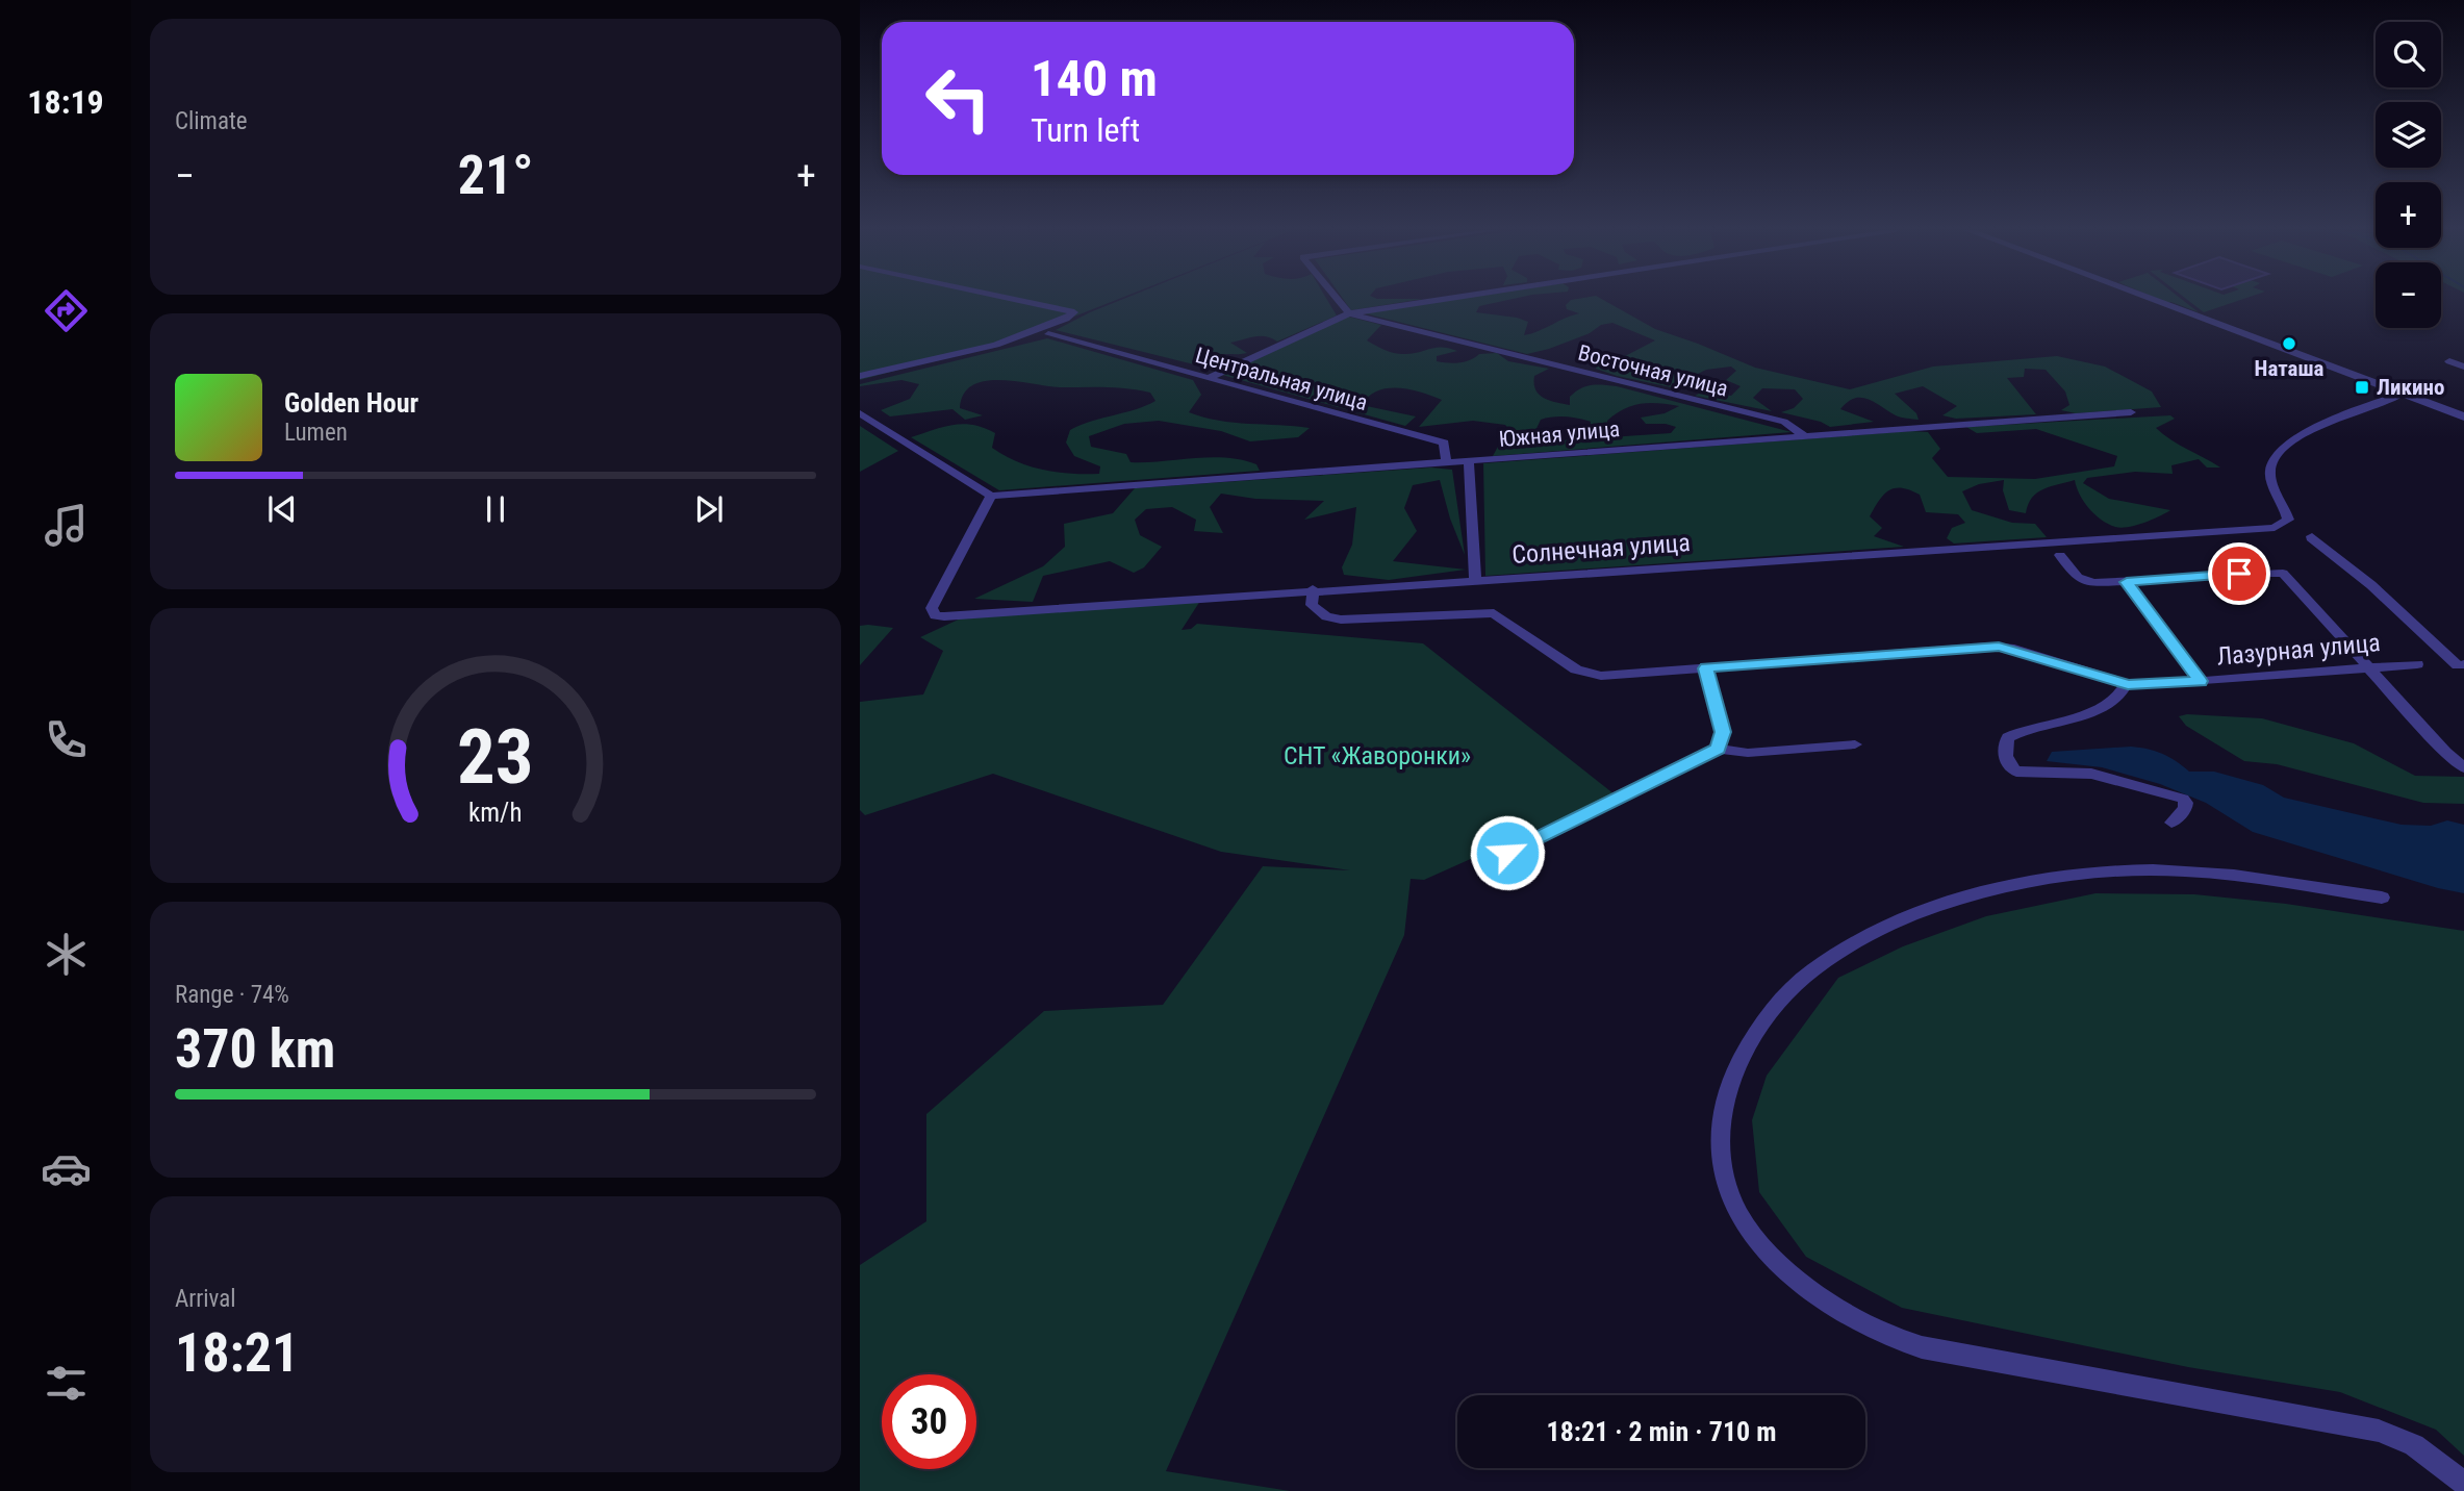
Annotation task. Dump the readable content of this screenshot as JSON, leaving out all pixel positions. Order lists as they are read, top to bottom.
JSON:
{
  "streets": {
    "street": [
      "Восточная улица",
      "Центральная улица",
      "Южная улица",
      "Солнечная улица",
      "Лазурная улица"
    ]
  },
  "crossings": [
    ["Восточная улица", "Южная улица"],
    ["Центральная улица", "Южная улица"],
    ["Южная улица", "Солнечная улица"],
    ["Солнечная улица", "Лазурная улица"]
  ],
  "parks": ["СНТ «Жаворонки»"],
  "places": {
    "other": ["Наташа"],
    "transit": ["Ликино"]
  },
  "page": {
    "tabs": "18:19",
    "tile": [
      "Climate",
      ["Range · 74%", "370 km"],
      ["Arrival", "18:21"]
    ],
    "map_buttons": ["+", "−"],
    "turn": ["140 m", "Turn left"],
    "heat": ["−", "21°", "+"],
    "song": ["Golden Hour", "Lumen"],
    "limit": "30",
    "trip": "18:21 · 2 min · 710 m",
    "gauge": ["23", "km/h"]
  }
}
